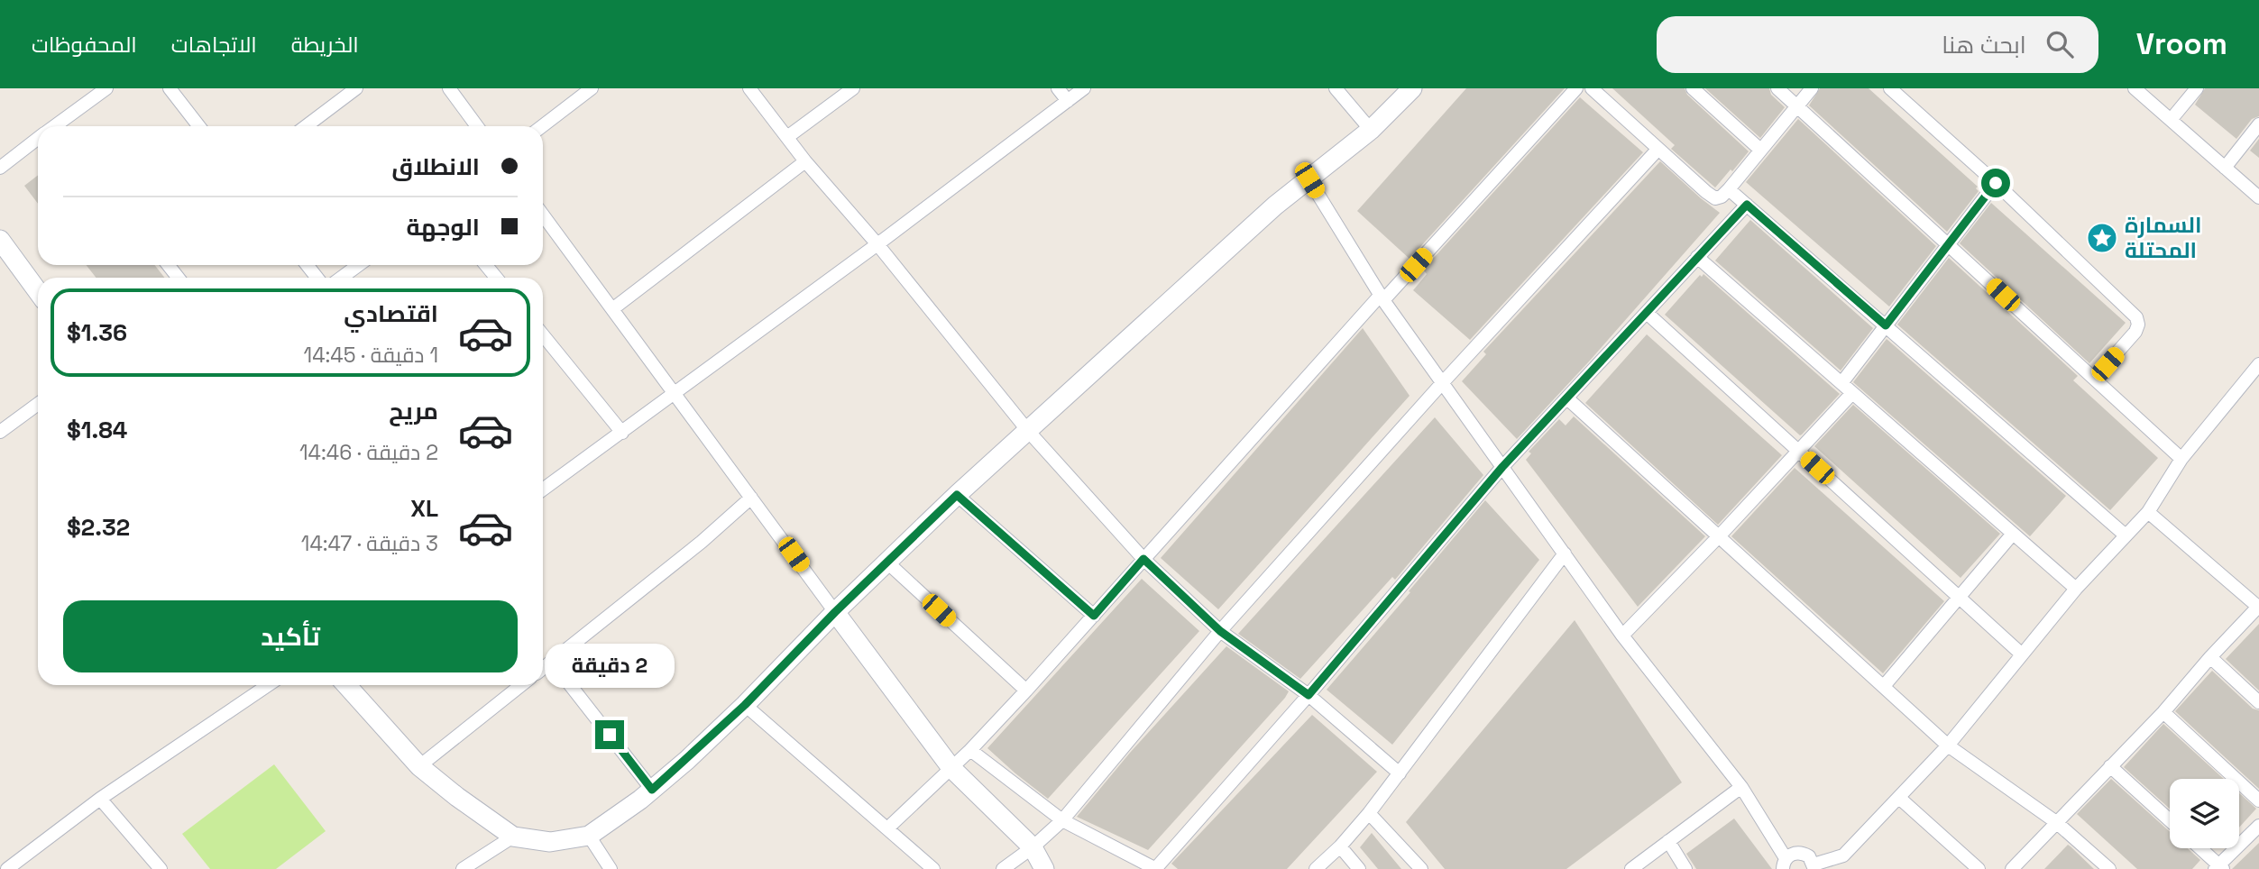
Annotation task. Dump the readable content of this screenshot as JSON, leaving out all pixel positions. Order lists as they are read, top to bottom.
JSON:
{
  "places": {
    "place": ["السمارة المحتلة"]
  },
  "page": {
    "header": "Vroom",
    "search": "ابحث هنا",
    "nav": ["الخريطة", "الاتجاهات", "المحفوظات"],
    "banner": ["الانطلاق", "الوجهة"],
    "list": [
      {
        "name": "اقتصادي",
        "note": "1 دقيقة · 14:45",
        "value": "$1.36"
      },
      {
        "name": "مريح",
        "note": "2 دقيقة · 14:46",
        "value": "$1.84"
      },
      {
        "name": "XL",
        "note": "3 دقيقة · 14:47",
        "value": "$2.32"
      }
    ],
    "buttons": "تأكيد",
    "bubble": "2 دقيقة"
  }
}
